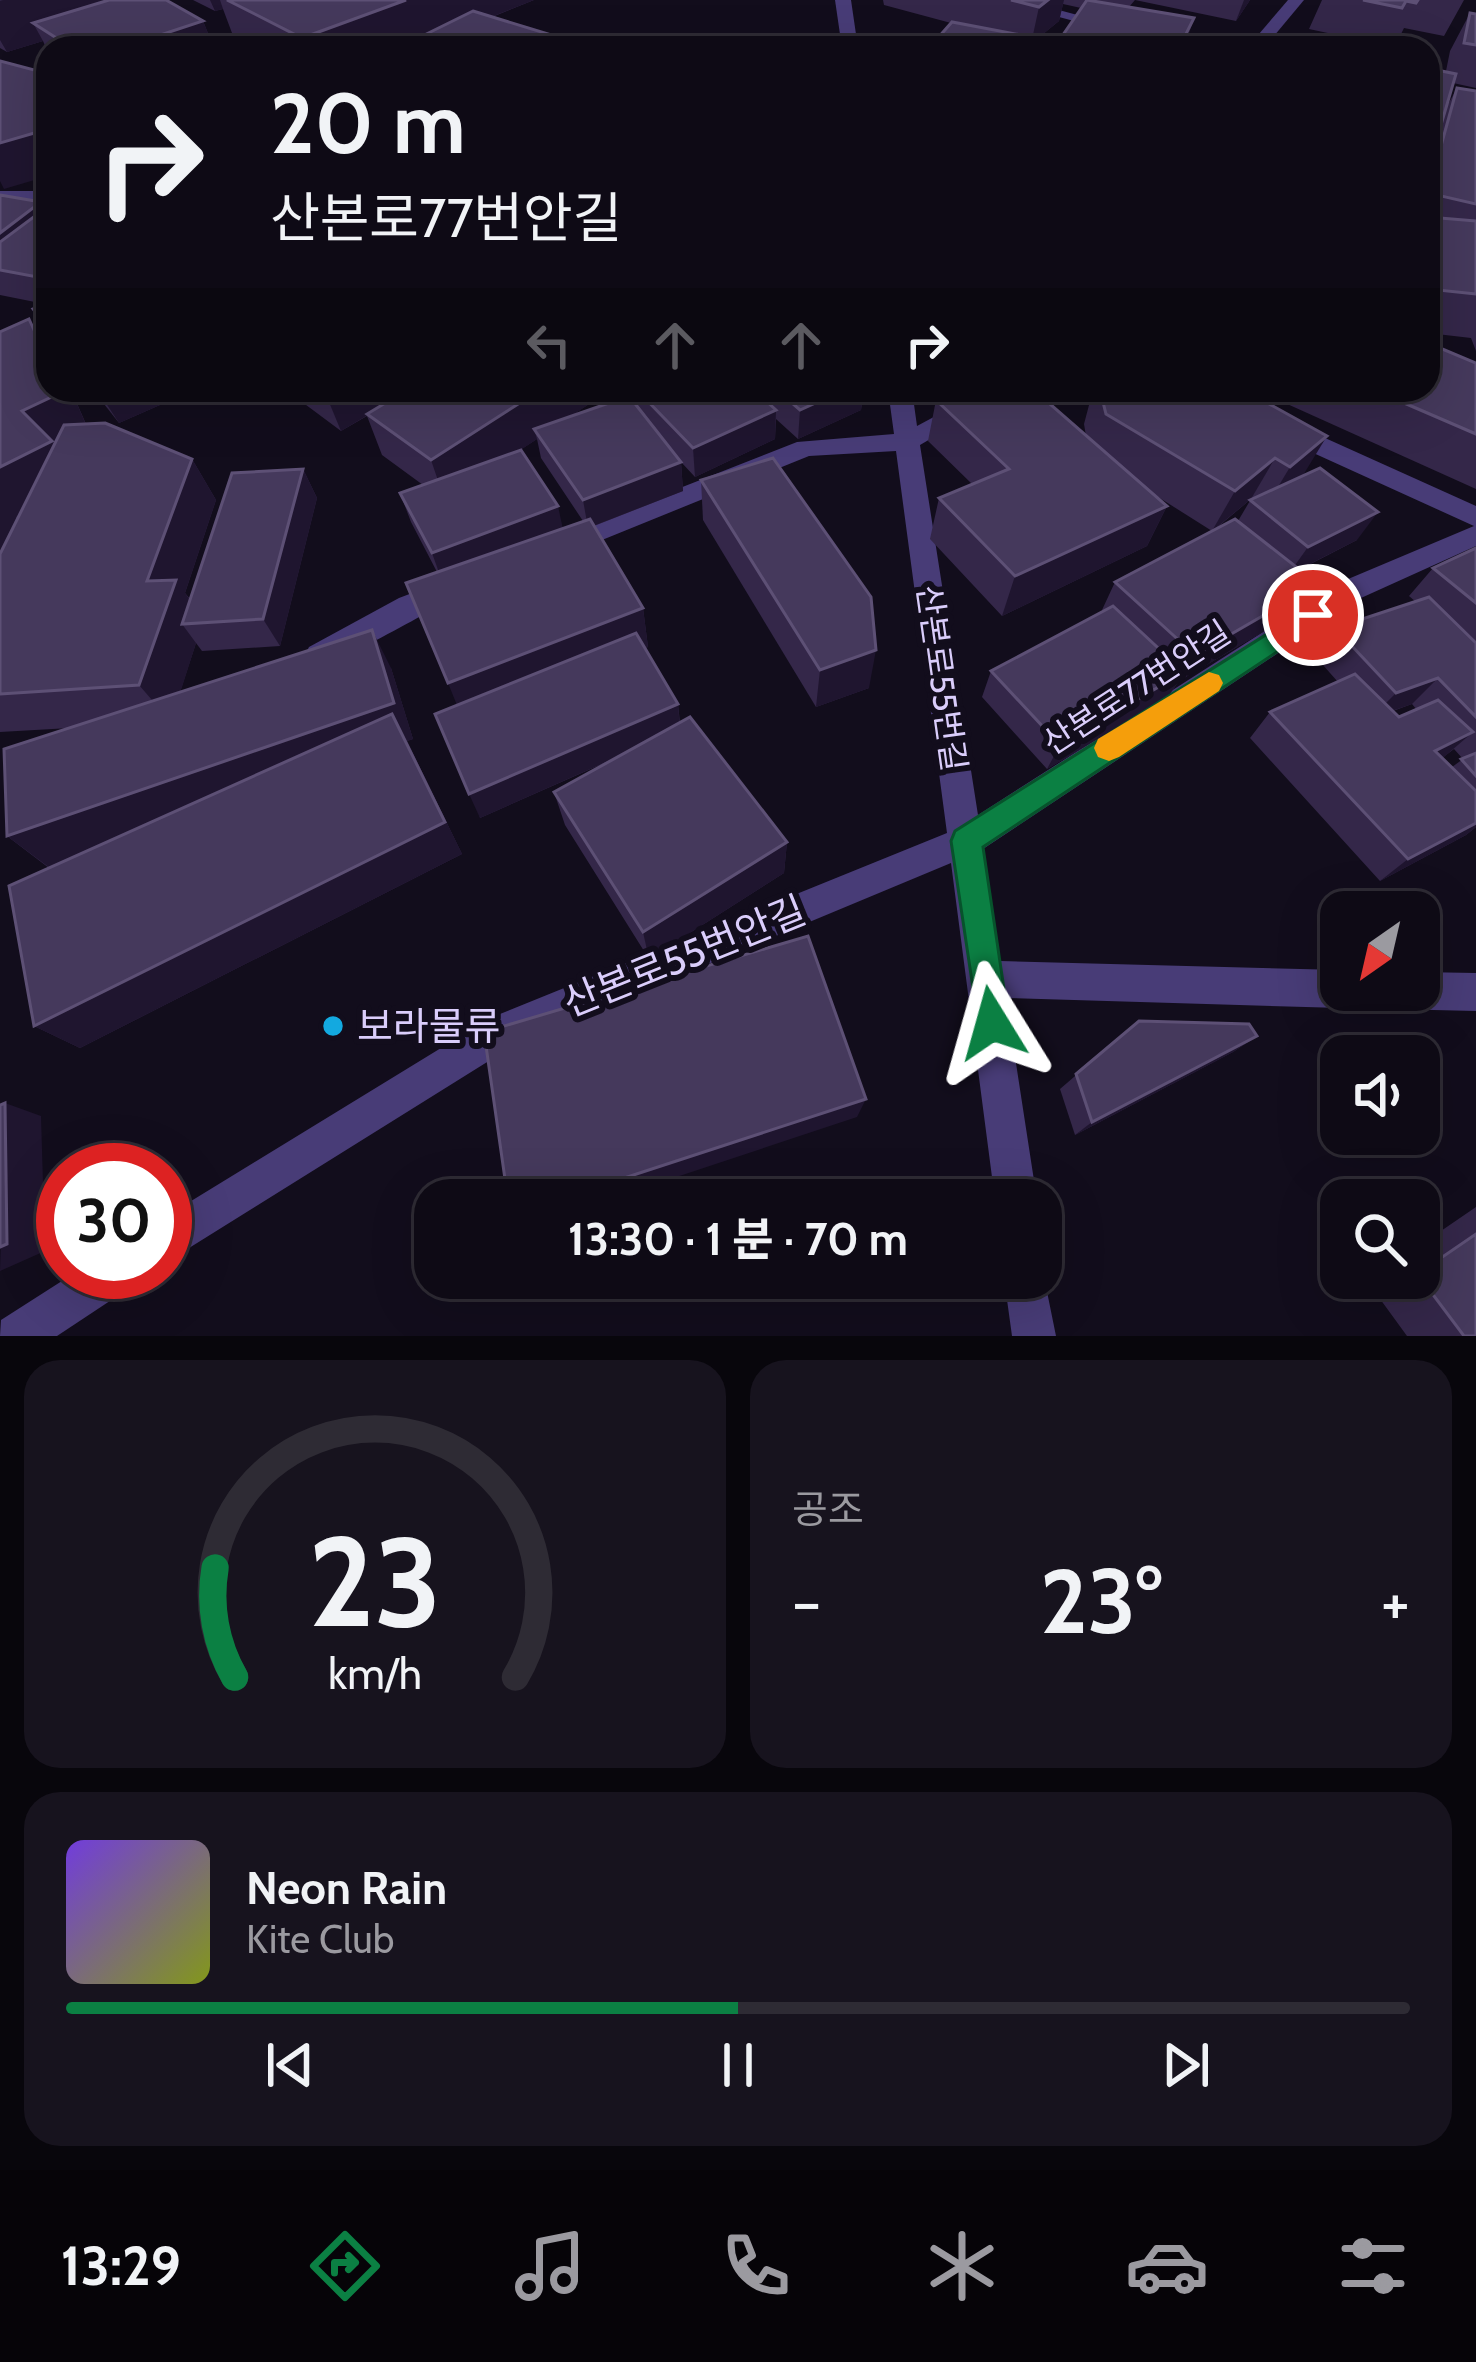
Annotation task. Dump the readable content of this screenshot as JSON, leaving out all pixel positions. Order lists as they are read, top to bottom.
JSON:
{
  "streets": {
    "street": ["산본로55번길", "산본로77번안길", "산본로55번안길"]
  },
  "crossings": [
    ["산본로55번길", "산본로77번안길"],
    ["산본로55번길", "산본로55번안길"],
    ["산본로77번안길", "산본로55번안길"]
  ],
  "places": ["보라물류"],
  "north": "bottom left",
  "page": {
    "turn": ["20 m", "산본로77번안길"],
    "limit": "30",
    "trip": "13:30 · 1 분 · 70 m",
    "tile": "공조",
    "heat": ["−", "23°", "+"],
    "song": ["Neon Rain", "Kite Club"],
    "tabs": "13:29",
    "gauge": ["23", "km/h"]
  }
}
